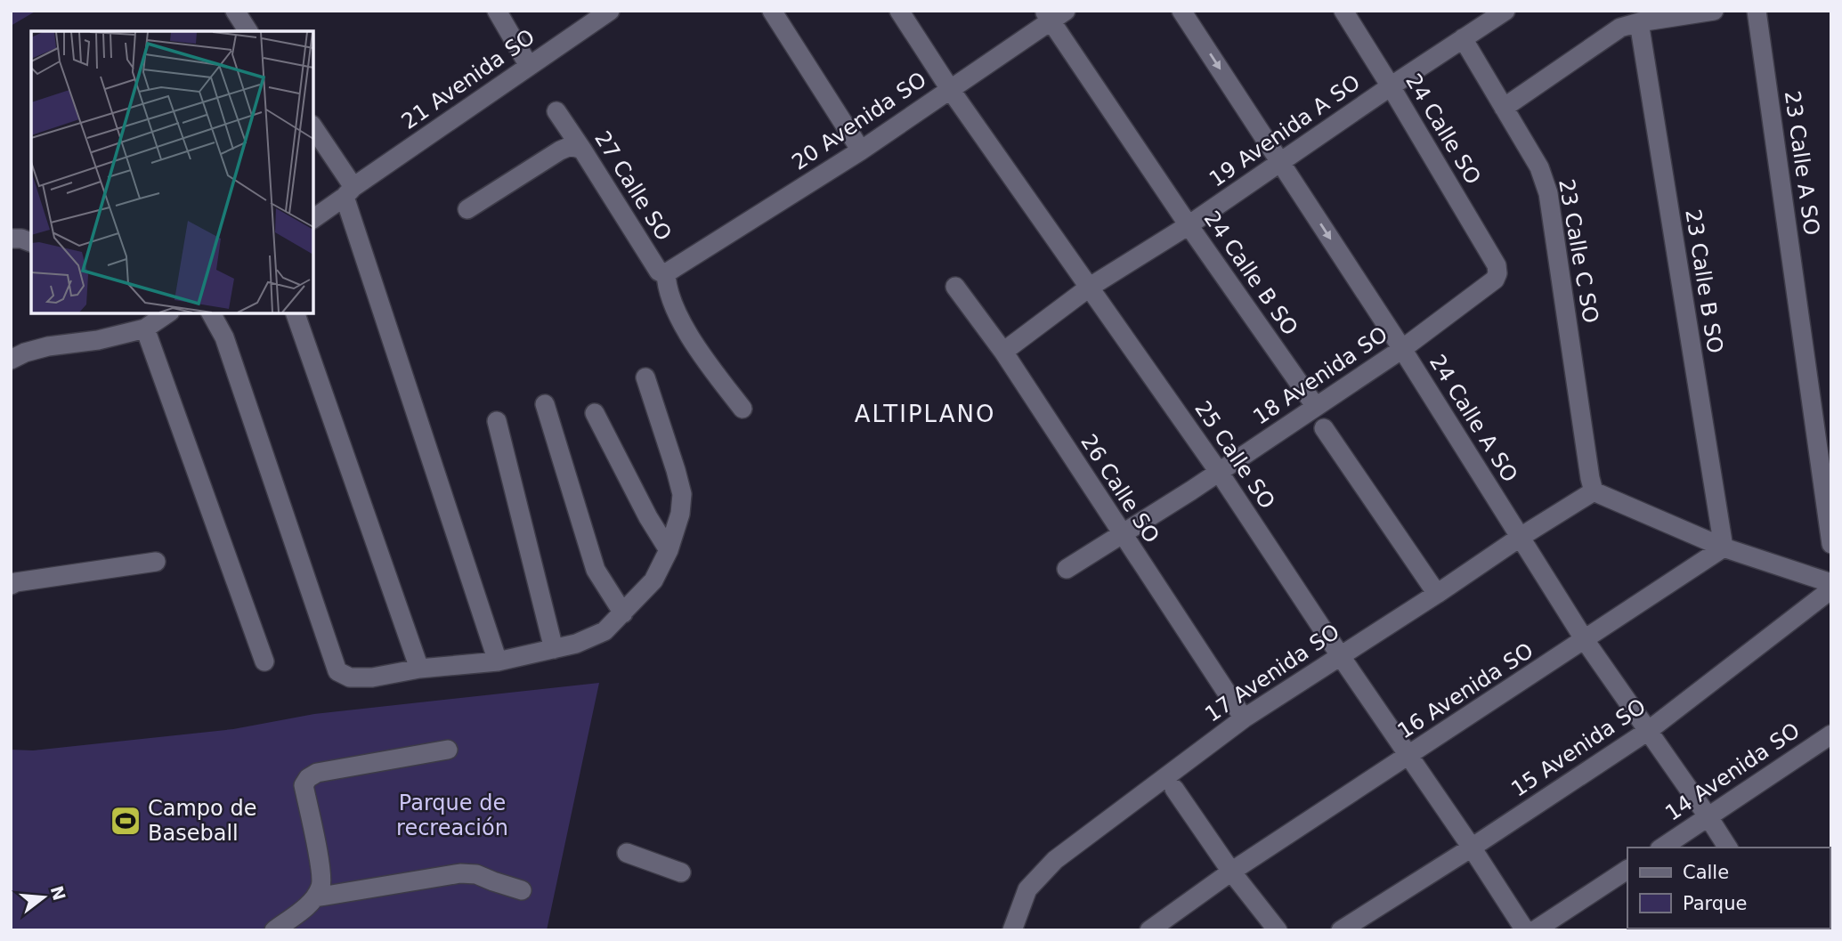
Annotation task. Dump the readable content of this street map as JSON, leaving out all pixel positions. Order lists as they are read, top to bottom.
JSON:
{
  "streets": {
    "street": [
      "21 Avenida SO",
      "20 Avenida SO",
      "24 Calle SO",
      "19 Avenida A SO",
      "23 Calle A SO",
      "27 Calle SO",
      "23 Calle C SO",
      "24 Calle B SO",
      "23 Calle B SO",
      "18 Avenida SO",
      "24 Calle A SO",
      "25 Calle SO",
      "26 Calle SO",
      "17 Avenida SO",
      "16 Avenida SO",
      "15 Avenida SO",
      "14 Avenida SO"
    ]
  },
  "crossings": [
    ["20 Avenida SO", "27 Calle SO"],
    ["20 Avenida SO", "24 Calle B SO"],
    ["20 Avenida SO", "25 Calle SO"],
    ["24 Calle SO", "19 Avenida A SO"],
    ["24 Calle SO", "18 Avenida SO"],
    ["19 Avenida A SO", "23 Calle C SO"],
    ["19 Avenida A SO", "24 Calle B SO"],
    ["19 Avenida A SO", "24 Calle A SO"],
    ["19 Avenida A SO", "25 Calle SO"],
    ["19 Avenida A SO", "26 Calle SO"],
    ["23 Calle C SO", "17 Avenida SO"],
    ["24 Calle B SO", "18 Avenida SO"],
    ["23 Calle B SO", "16 Avenida SO"],
    ["18 Avenida SO", "24 Calle A SO"],
    ["18 Avenida SO", "25 Calle SO"],
    ["18 Avenida SO", "26 Calle SO"],
    ["24 Calle A SO", "17 Avenida SO"],
    ["24 Calle A SO", "16 Avenida SO"],
    ["24 Calle A SO", "15 Avenida SO"],
    ["24 Calle A SO", "14 Avenida SO"],
    ["25 Calle SO", "17 Avenida SO"],
    ["25 Calle SO", "16 Avenida SO"],
    ["25 Calle SO", "15 Avenida SO"],
    ["26 Calle SO", "17 Avenida SO"]
  ],
  "one_way": ["24 Calle A SO"],
  "districts": ["ALTIPLANO"],
  "parks": ["Parque de recreación"],
  "places": {
    "sports": ["Campo de Baseball"]
  },
  "legend": ["Calle", "Parque"],
  "north": "right"
}
